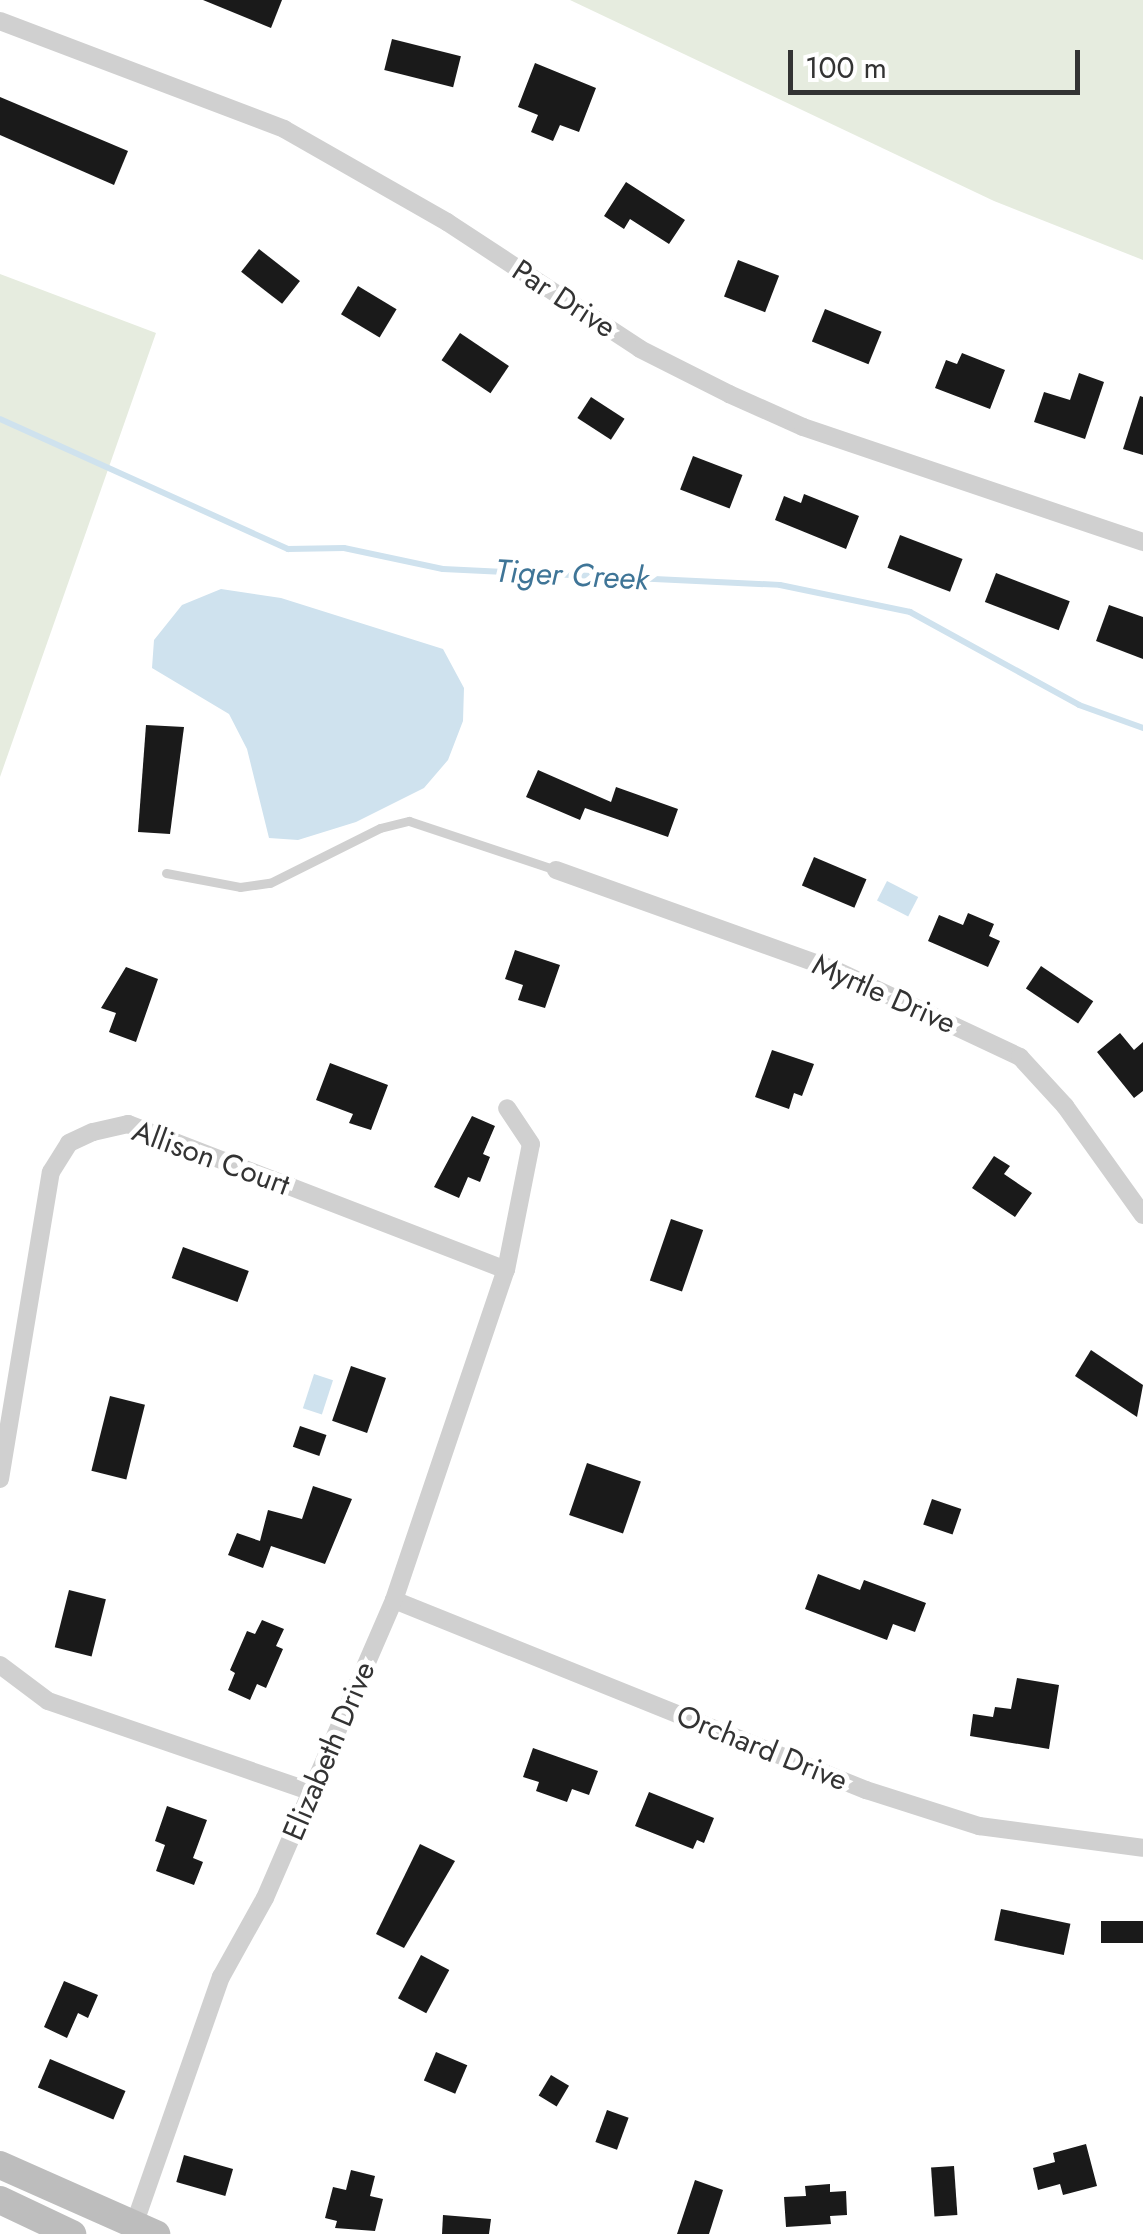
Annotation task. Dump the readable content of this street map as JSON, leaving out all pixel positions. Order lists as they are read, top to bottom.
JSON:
{
  "streets": {
    "street": [
      "Par Drive",
      "Myrtle Drive",
      "Allison Court",
      "Orchard Drive",
      "Elizabeth Drive"
    ]
  },
  "crossings": [
    ["Allison Court", "Elizabeth Drive"],
    ["Orchard Drive", "Elizabeth Drive"]
  ],
  "water": ["Tiger Creek"],
  "scale_bar": "100 m"
}
